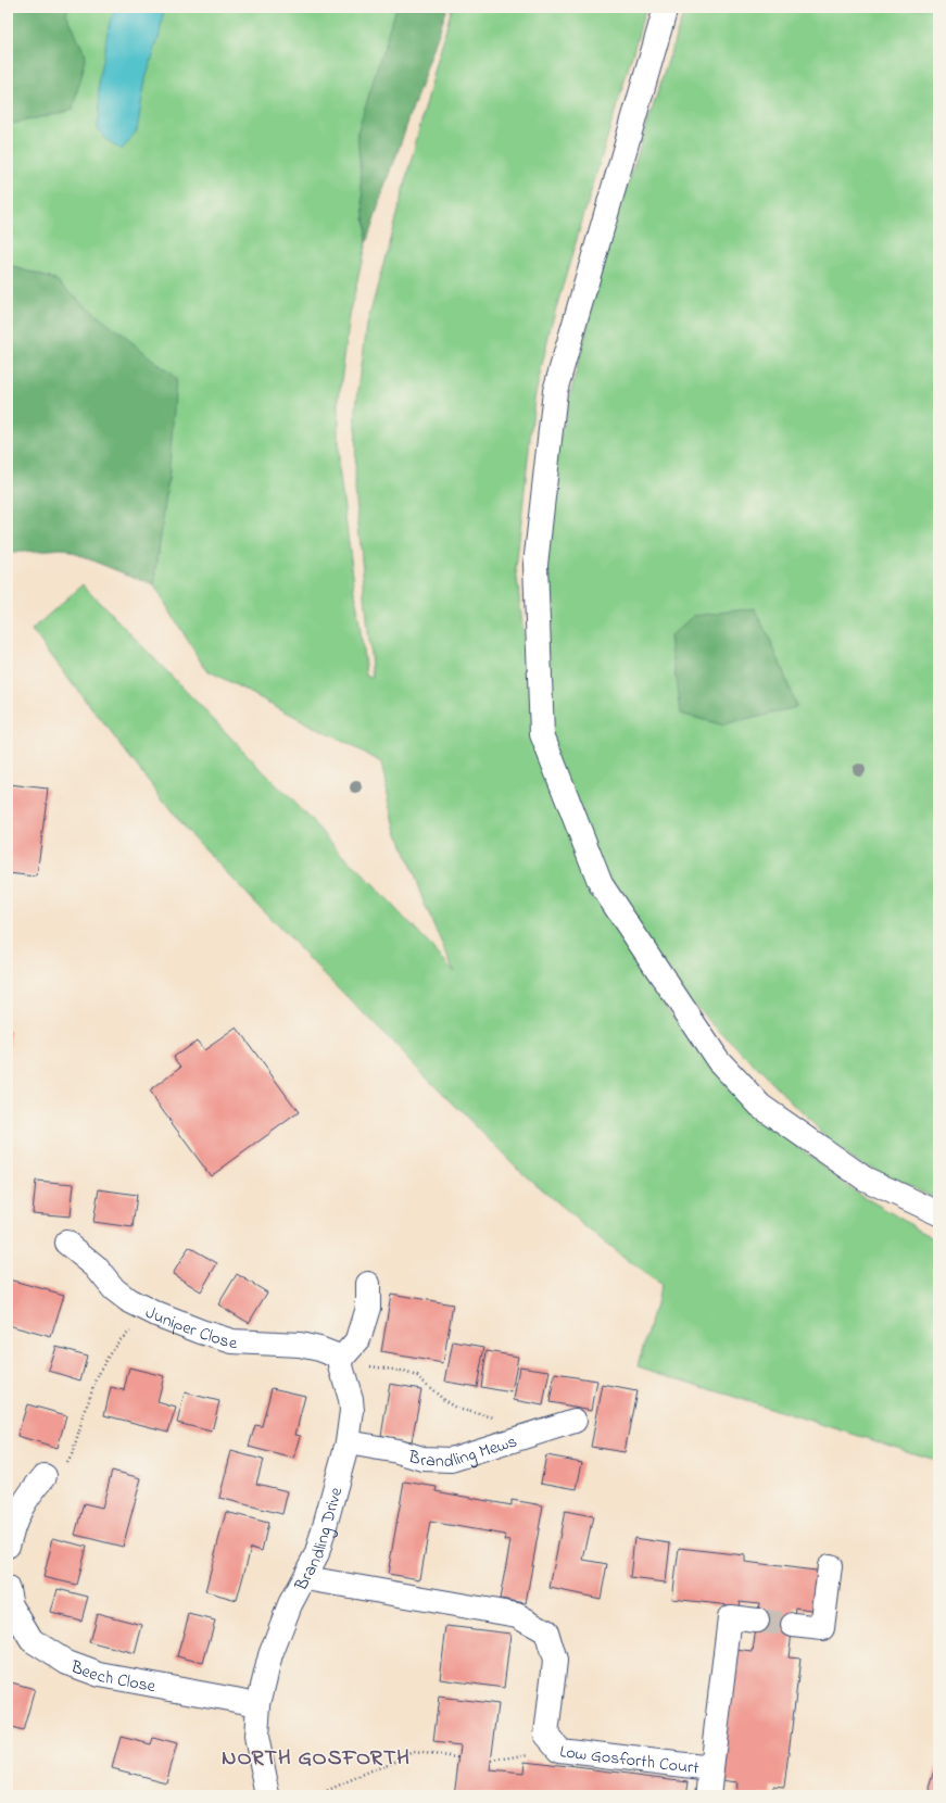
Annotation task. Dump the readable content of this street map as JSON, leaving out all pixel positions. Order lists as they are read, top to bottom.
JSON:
{
  "streets": {
    "street": [
      "Juniper Close",
      "Brandling Mews",
      "Brandling Drive",
      "Beech Close",
      "Low Gosforth Court"
    ]
  },
  "crossings": [
    ["Juniper Close", "Brandling Drive"],
    ["Brandling Mews", "Brandling Drive"],
    ["Brandling Drive", "Beech Close"],
    ["Brandling Drive", "Low Gosforth Court"]
  ],
  "districts": ["NORTH GOSFORTH"]
}
